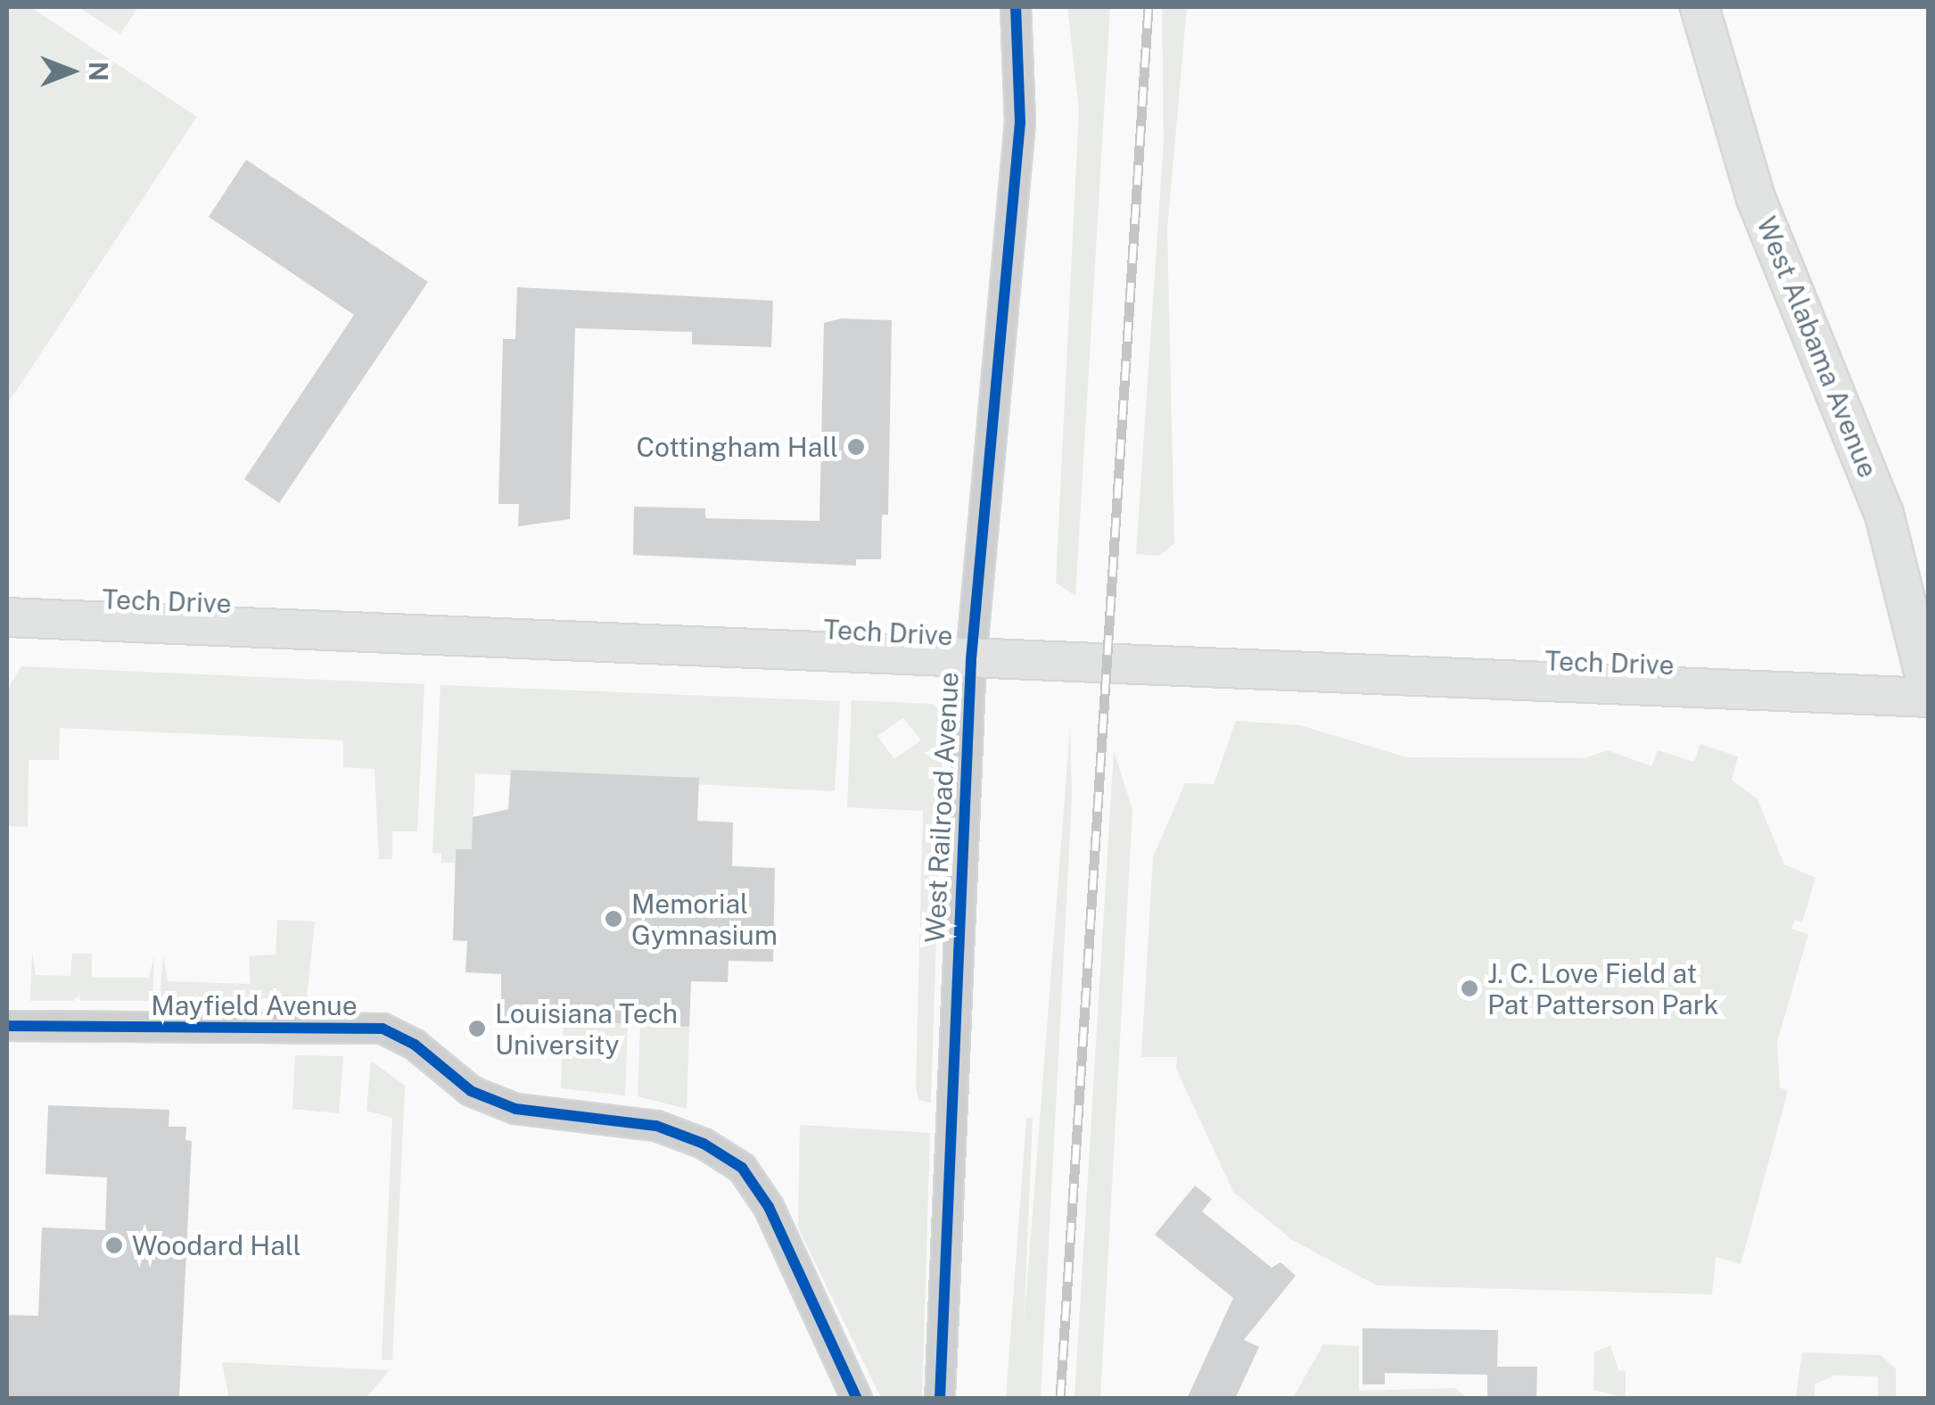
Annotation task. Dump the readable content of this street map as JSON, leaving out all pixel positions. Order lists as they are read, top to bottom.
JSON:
{
  "streets": {
    "main road": ["West Alabama Avenue", "Tech Drive"],
    "street": ["West Railroad Avenue", "Mayfield Avenue"]
  },
  "crossings": [
    ["Tech Drive", "West Railroad Avenue"]
  ],
  "places": [
    "Cottingham Hall",
    "Memorial Gymnasium",
    "J. C. Love Field at Pat Patterson Park",
    "Louisiana Tech University",
    "Woodard Hall"
  ],
  "north": "right"
}
